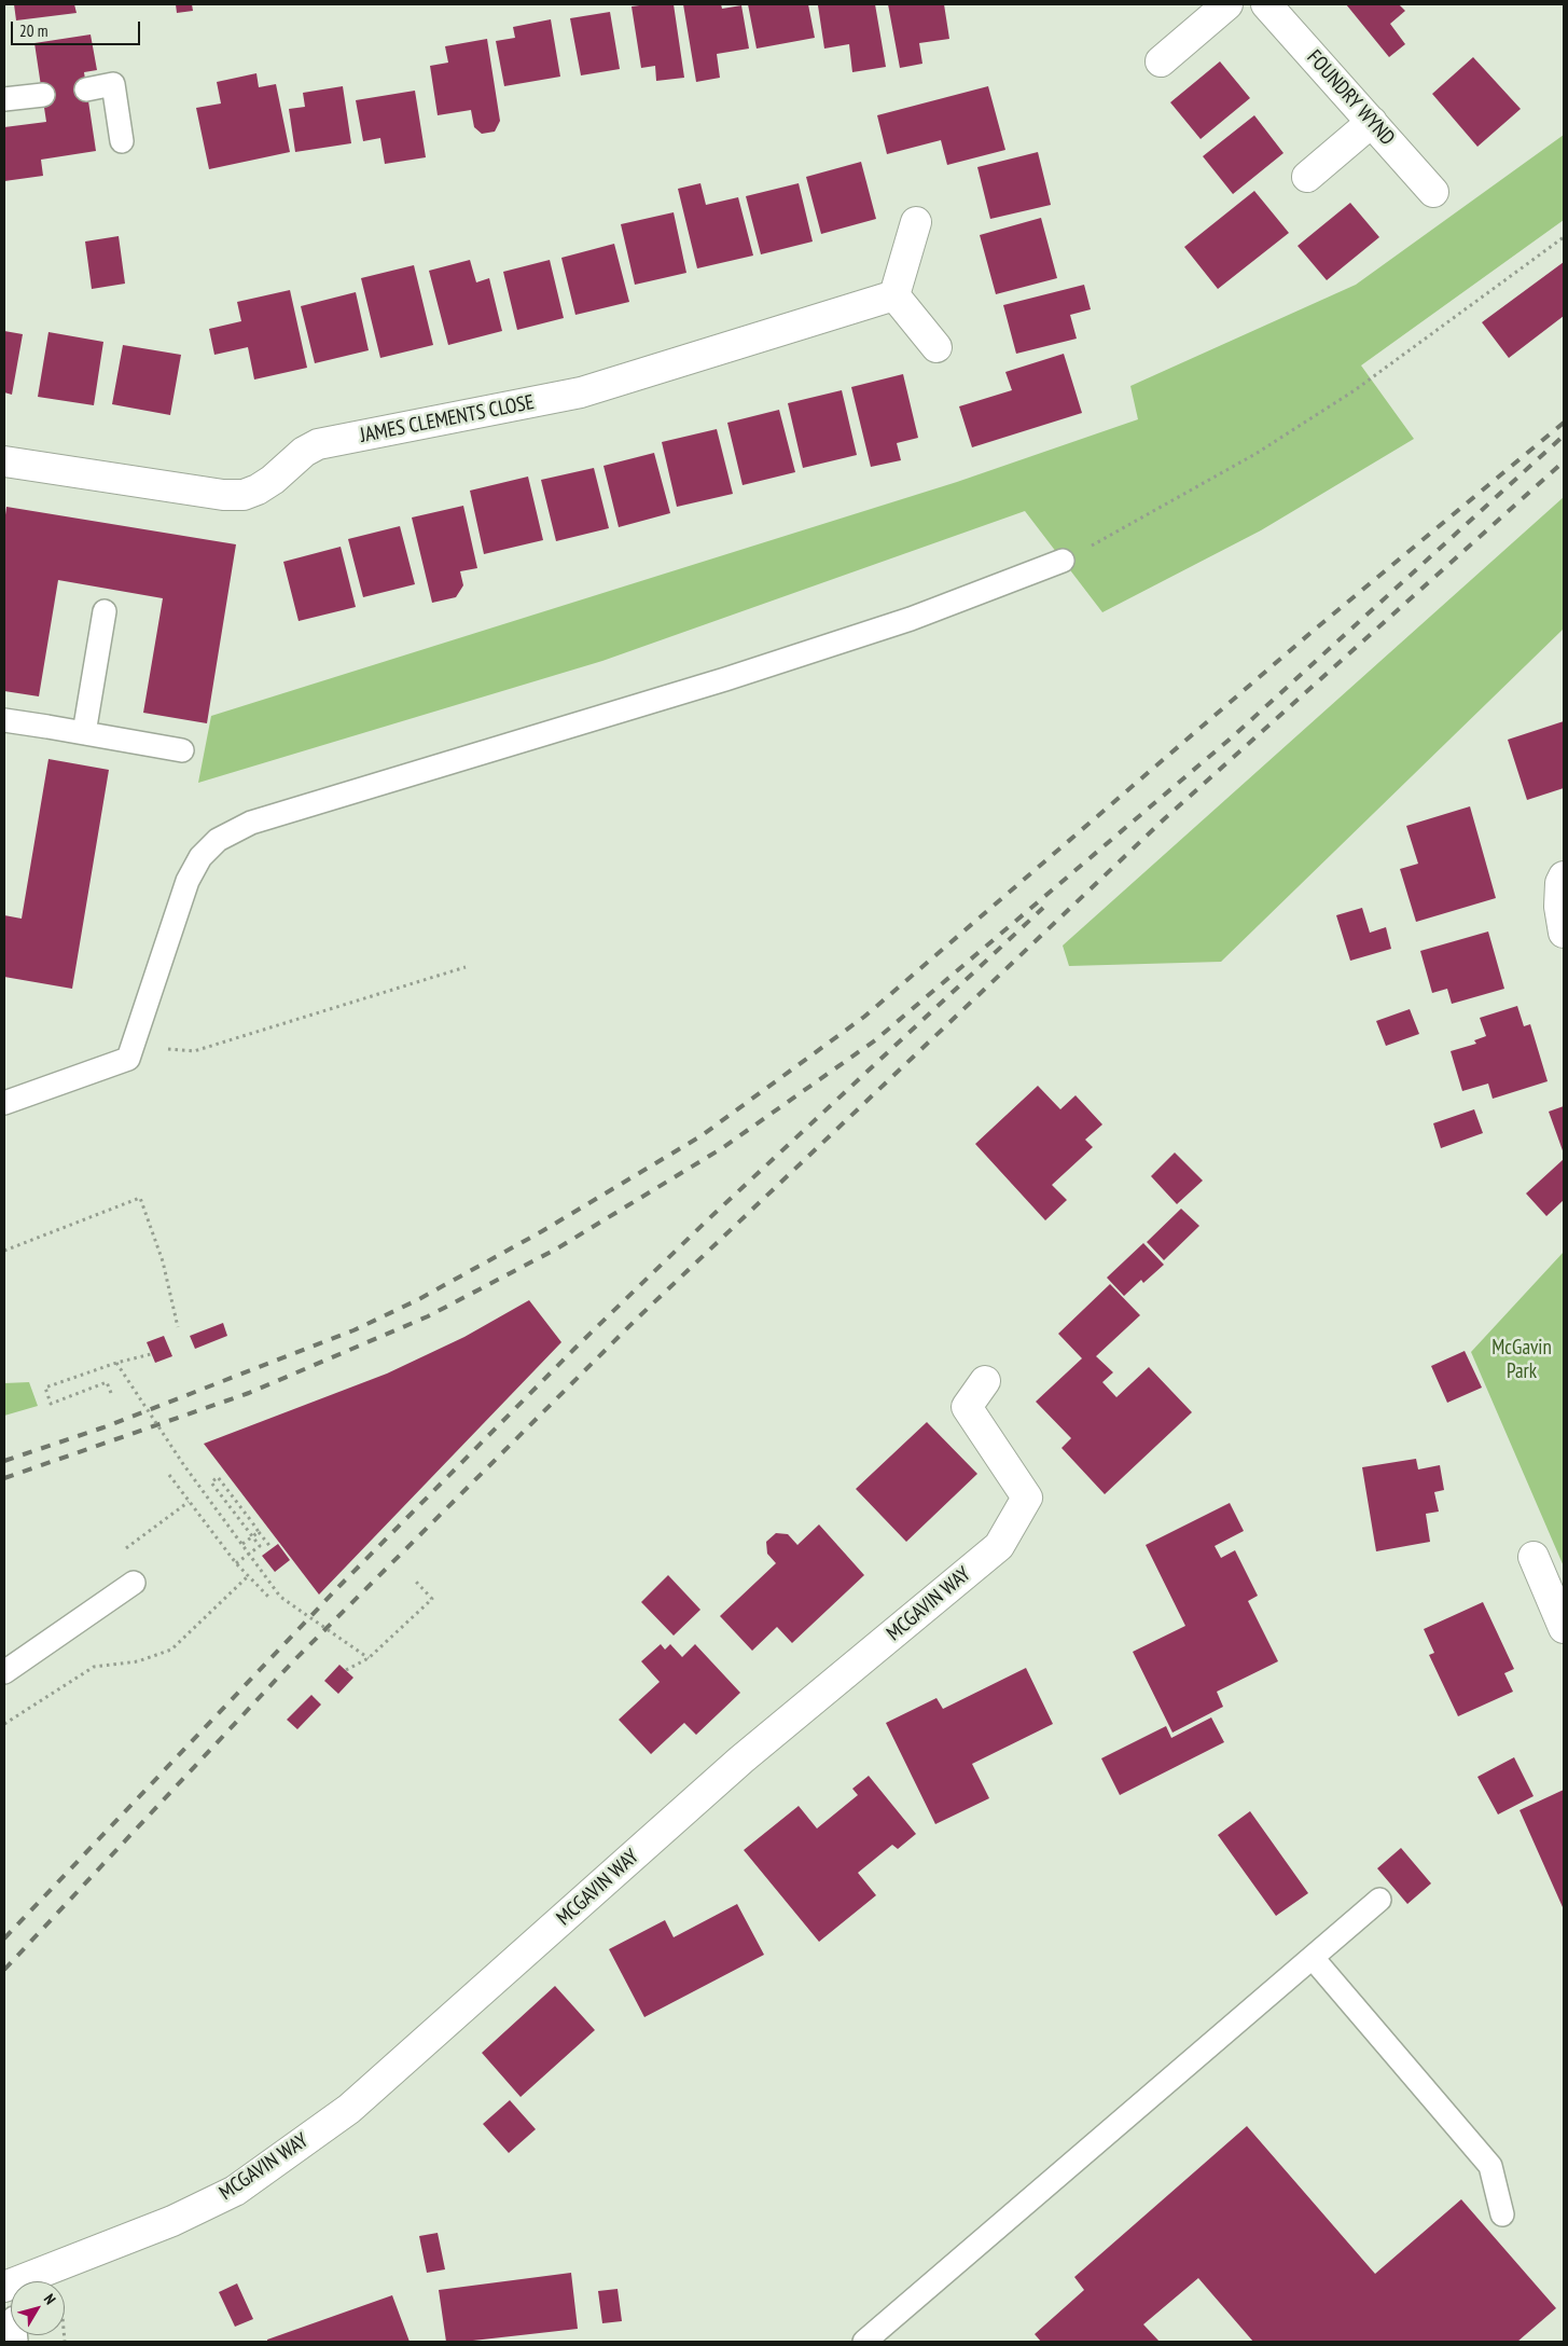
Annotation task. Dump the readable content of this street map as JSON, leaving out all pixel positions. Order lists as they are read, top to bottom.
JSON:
{
  "streets": {
    "street": ["FOUNDRY WYND", "JAMES CLEMENTS CLOSE", "MCGAVIN WAY"]
  },
  "parks": ["McGavin Park"],
  "scale_bar": "20 m",
  "north": "top right"
}
